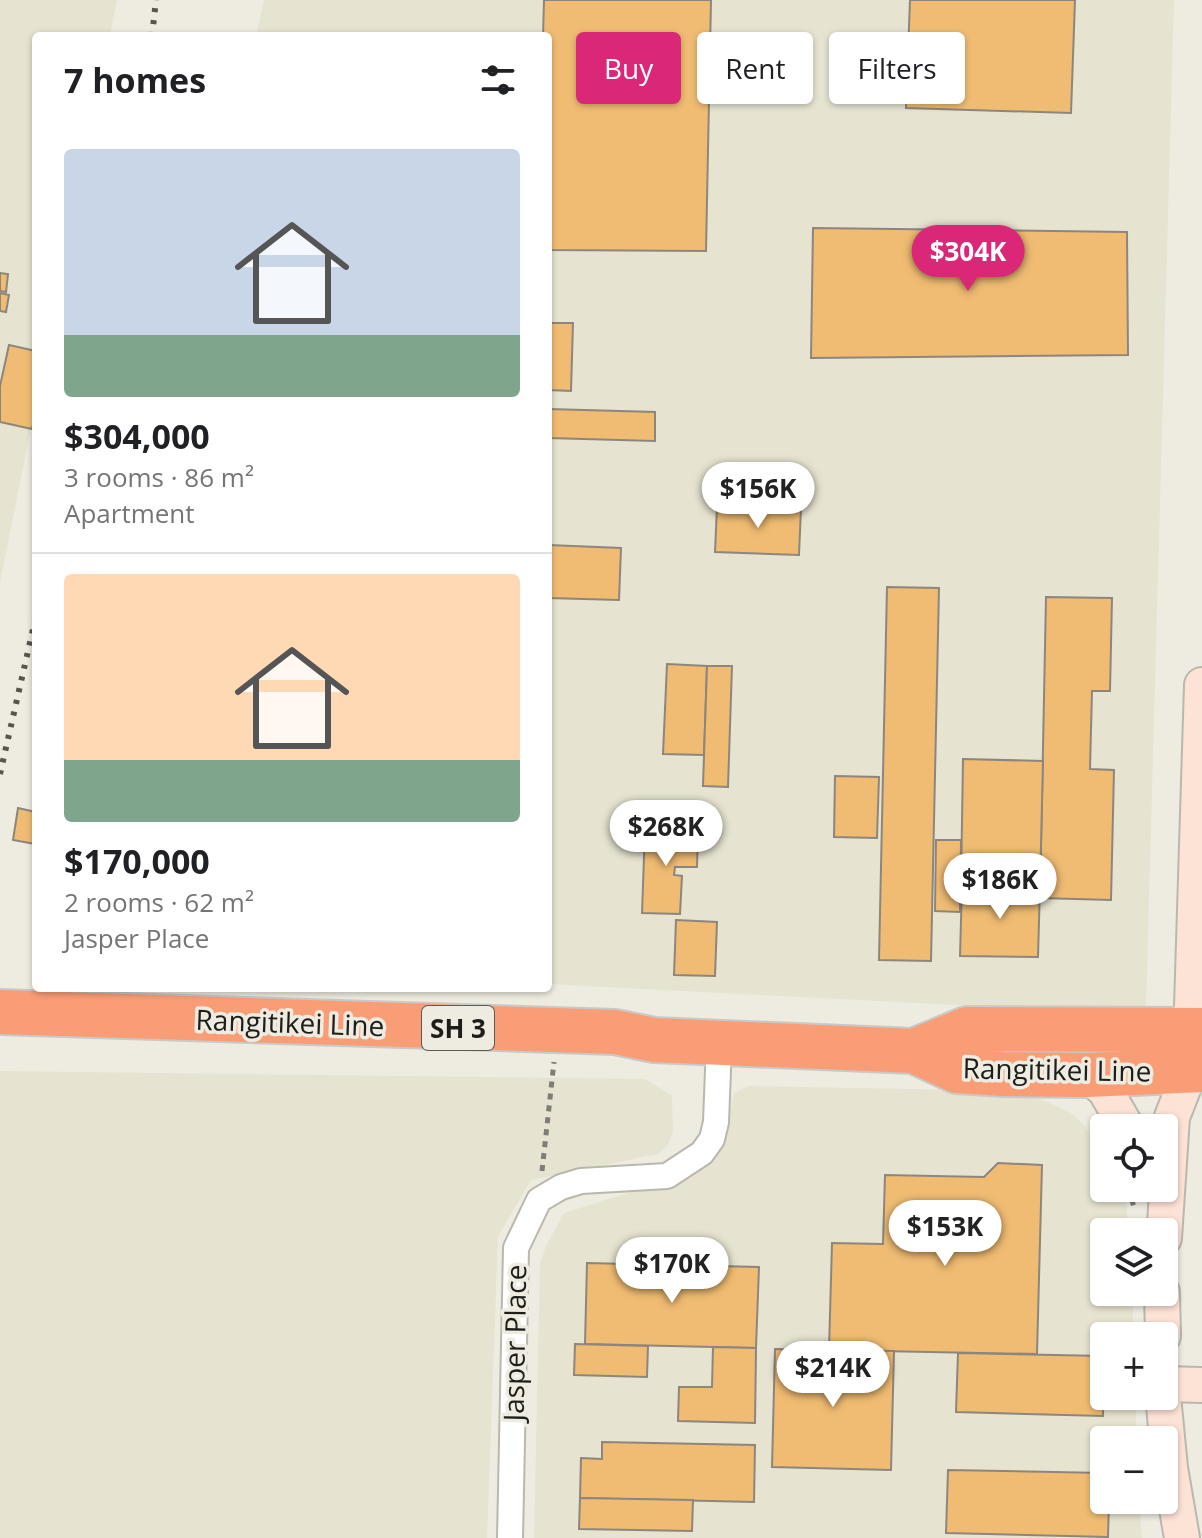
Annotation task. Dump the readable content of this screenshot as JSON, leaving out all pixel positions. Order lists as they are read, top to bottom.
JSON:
{
  "streets": {
    "highway": ["Rangitikei Line", "SH 3"],
    "street": ["Jasper Place"]
  },
  "page": {
    "chip": ["Buy", "Rent", "Filters"],
    "heading": "7 homes",
    "list": [
      {
        "name": "$304,000",
        "note": "3 rooms · 86 m² · Apartment"
      },
      {
        "name": "$170,000",
        "note": "2 rooms · 62 m² · Jasper Place"
      }
    ],
    "price": [
      "$304K",
      "$156K",
      "$268K",
      "$186K",
      "$153K",
      "$170K",
      "$214K"
    ],
    "map_buttons": ["+", "−"]
  }
}
